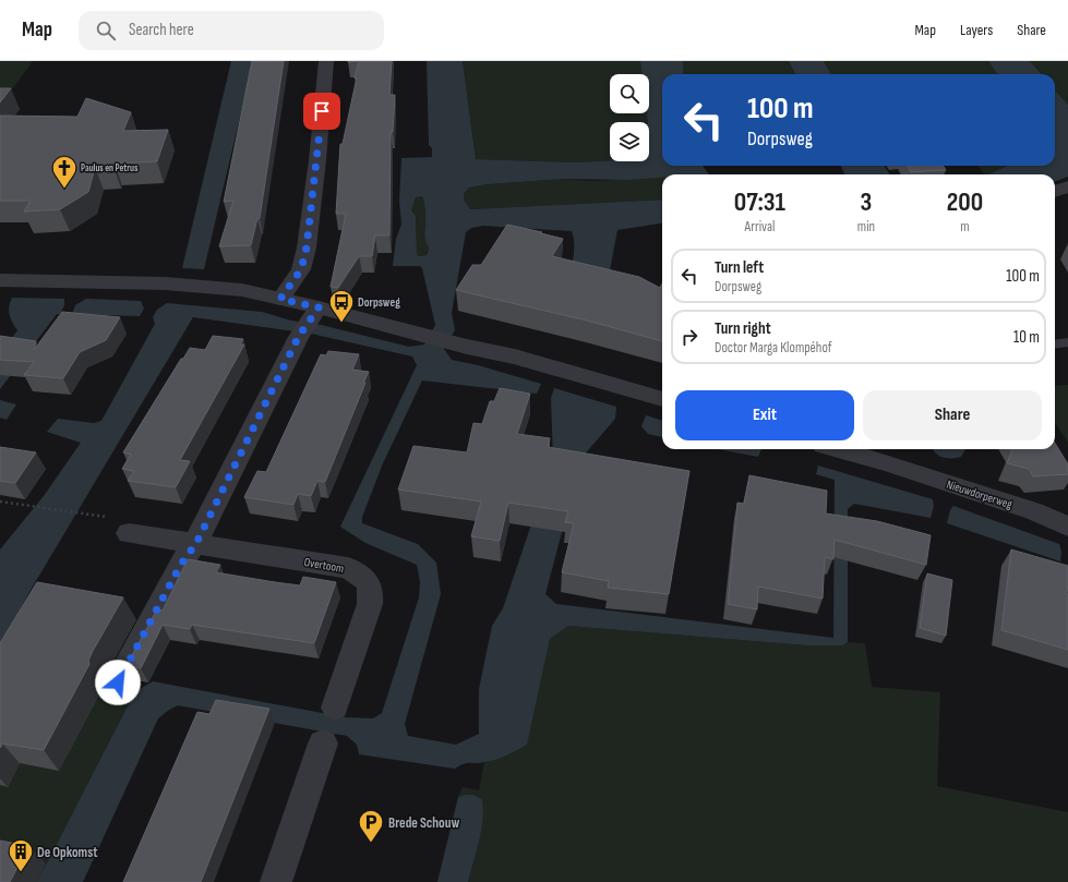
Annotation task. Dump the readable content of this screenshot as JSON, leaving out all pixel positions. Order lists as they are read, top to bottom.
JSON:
{
  "streets": {
    "street": ["Nieuwdorperweg", "Overtoom"]
  },
  "places": {
    "church": ["Paulus en Petrus"],
    "bus stop": ["Dorpsweg"],
    "parking": ["Brede Schouw"],
    "building": ["De Opkomst"]
  },
  "page": {
    "header": "Map",
    "search": "Search here",
    "nav": ["Map", "Layers", "Share"],
    "turn": ["100 m", "Dorpsweg"],
    "eta": [
      "07:31",
      "Arrival",
      "3",
      "min",
      "200",
      "m"
    ],
    "list": [
      {
        "name": "Turn left",
        "note": "Dorpsweg",
        "value": "100 m"
      },
      {
        "name": "Turn right",
        "note": "Doctor Marga Klompéhof",
        "value": "10 m"
      }
    ],
    "buttons": ["Exit", "Share"]
  }
}
